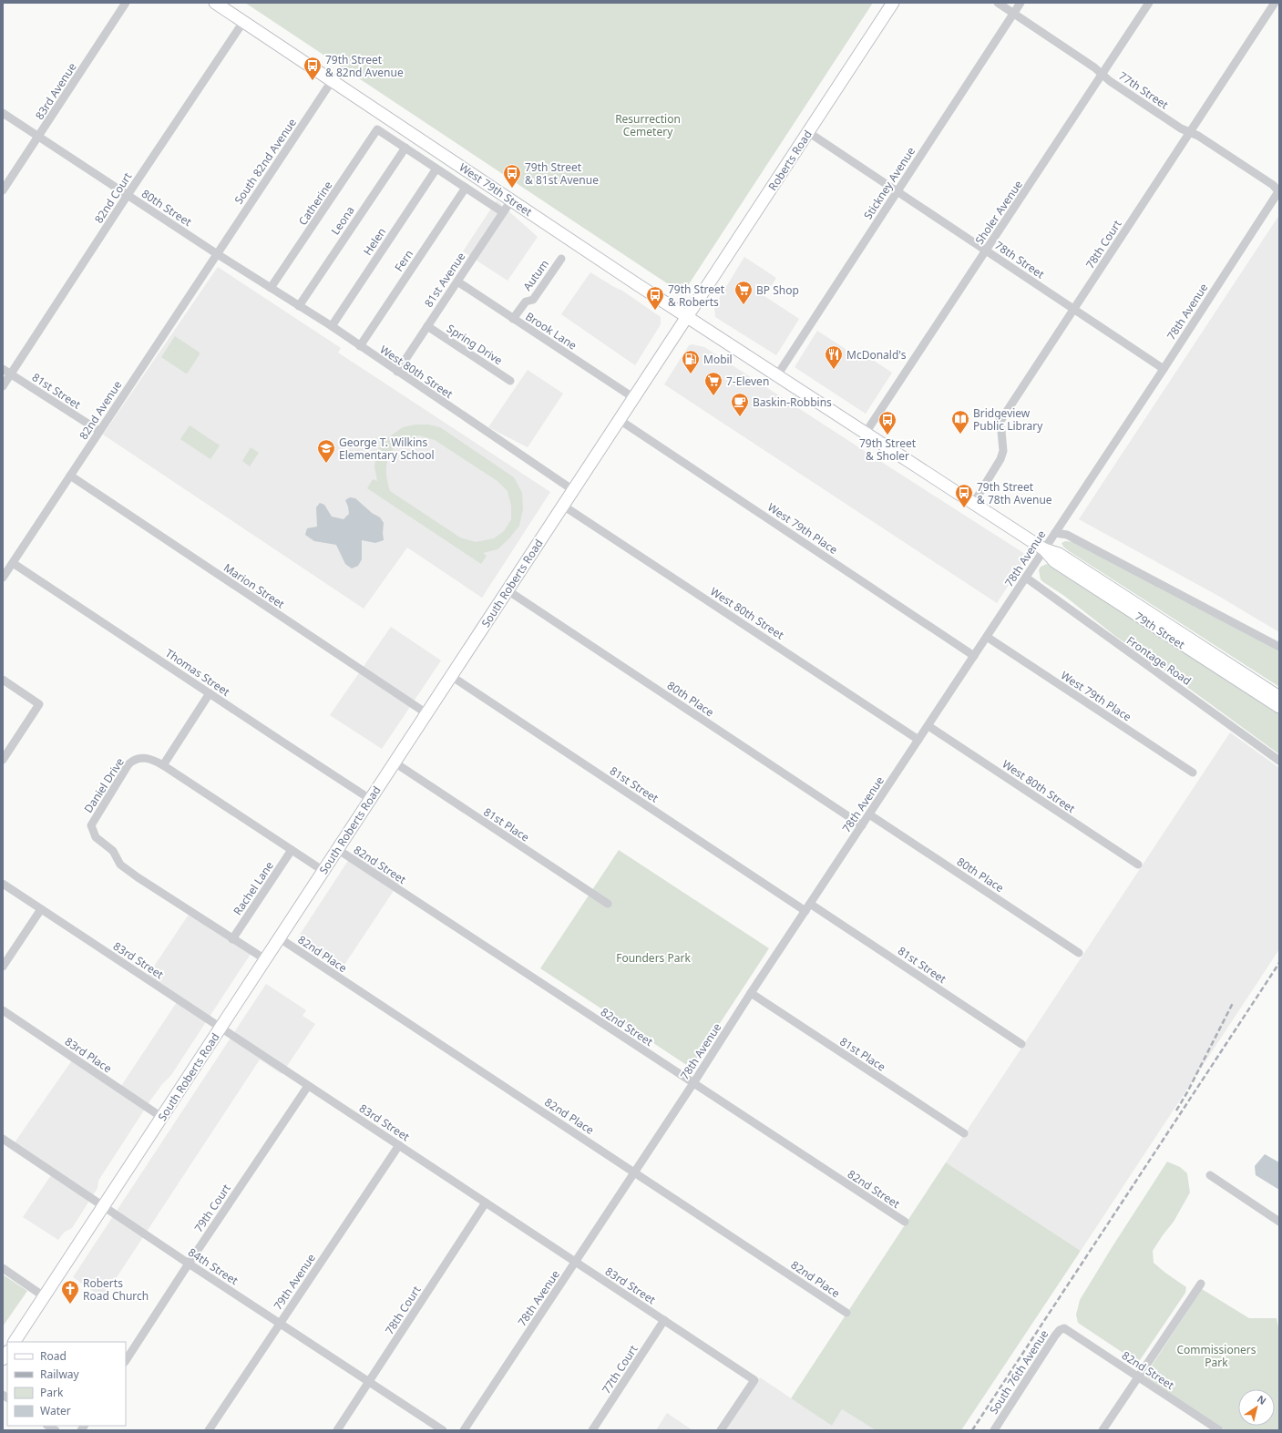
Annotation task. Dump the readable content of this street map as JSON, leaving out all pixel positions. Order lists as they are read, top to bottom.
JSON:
{
  "streets": {
    "street": [
      "77th Street",
      "83rd Avenue",
      "Roberts Road",
      "South 82nd Avenue",
      "Stickney Avenue",
      "West 79th Street",
      "82nd Court",
      "Catherine",
      "80th Street",
      "Sholer Avenue",
      "Leona",
      "Helen",
      "78th Court",
      "78th Street",
      "Fern",
      "Autum",
      "81st Avenue",
      "78th Avenue",
      "Brook Lane",
      "Spring Drive",
      "West 80th Street",
      "81st Street",
      "82nd Avenue",
      "West 79th Place",
      "South Roberts Road",
      "Marion Street",
      "79th Street",
      "Frontage Road",
      "Thomas Street",
      "80th Place",
      "Daniel Drive",
      "81st Place",
      "82nd Street",
      "Rachel Lane",
      "82nd Place",
      "83rd Street",
      "83rd Place",
      "79th Court",
      "84th Street",
      "79th Avenue",
      "77th Court",
      "South 76th Avenue"
    ]
  },
  "crossings": [
    ["77th Street", "Stickney Avenue"],
    ["77th Street", "Sholer Avenue"],
    ["77th Street", "78th Court"],
    ["77th Street", "78th Avenue"],
    ["83rd Avenue", "80th Street"],
    ["Roberts Road", "West 79th Street"],
    ["Roberts Road", "78th Street"],
    ["Roberts Road", "South Roberts Road"],
    ["South 82nd Avenue", "West 79th Street"],
    ["South 82nd Avenue", "80th Street"],
    ["South 82nd Avenue", "82nd Avenue"],
    ["Stickney Avenue", "West 79th Street"],
    ["Stickney Avenue", "78th Street"],
    ["Stickney Avenue", "79th Street"],
    ["West 79th Street", "82nd Court"],
    ["West 79th Street", "81st Avenue"],
    ["West 79th Street", "South Roberts Road"],
    ["West 79th Street", "79th Street"],
    ["82nd Court", "80th Street"],
    ["82nd Court", "81st Street"],
    ["Catherine", "Leona"],
    ["Catherine", "West 80th Street"],
    ["80th Street", "West 80th Street"],
    ["80th Street", "82nd Avenue"],
    ["Sholer Avenue", "78th Street"],
    ["Sholer Avenue", "79th Street"],
    ["Leona", "West 80th Street"],
    ["Helen", "West 80th Street"],
    ["78th Court", "78th Street"],
    ["78th Court", "79th Street"],
    ["78th Court", "83rd Street"],
    ["78th Court", "84th Street"],
    ["78th Street", "78th Avenue"],
    ["Fern", "West 80th Street"],
    ["Autum", "Brook Lane"],
    ["81st Avenue", "Brook Lane"],
    ["81st Avenue", "Spring Drive"],
    ["81st Avenue", "West 80th Street"],
    ["78th Avenue", "West 80th Street"],
    ["78th Avenue", "81st Street"],
    ["78th Avenue", "West 79th Place"],
    ["78th Avenue", "79th Street"],
    ["78th Avenue", "Frontage Road"],
    ["78th Avenue", "80th Place"],
    ["78th Avenue", "81st Place"],
    ["78th Avenue", "82nd Street"],
    ["78th Avenue", "82nd Place"],
    ["78th Avenue", "83rd Street"],
    ["Brook Lane", "South Roberts Road"],
    ["West 80th Street", "South Roberts Road"],
    ["81st Street", "82nd Avenue"],
    ["81st Street", "South Roberts Road"],
    ["82nd Avenue", "Marion Street"],
    ["82nd Avenue", "Thomas Street"],
    ["West 79th Place", "South Roberts Road"],
    ["South Roberts Road", "Marion Street"],
    ["South Roberts Road", "Thomas Street"],
    ["South Roberts Road", "80th Place"],
    ["South Roberts Road", "Daniel Drive"],
    ["South Roberts Road", "81st Place"],
    ["South Roberts Road", "82nd Street"],
    ["South Roberts Road", "82nd Place"],
    ["South Roberts Road", "83rd Street"],
    ["South Roberts Road", "83rd Place"],
    ["South Roberts Road", "84th Street"],
    ["Daniel Drive", "Rachel Lane"],
    ["82nd Street", "South 76th Avenue"],
    ["83rd Street", "79th Court"],
    ["83rd Street", "79th Avenue"],
    ["83rd Street", "77th Court"],
    ["79th Court", "84th Street"],
    ["84th Street", "79th Avenue"]
  ],
  "parks": ["Resurrection Cemetery", "Founders Park", "Commissioners Park"],
  "places": {
    "bus stop": [
      "79th Street & 82nd Avenue",
      "79th Street & 81st Avenue",
      "79th Street & Roberts",
      "79th Street & Sholer",
      "79th Street & 78th Avenue"
    ],
    "supermarket": ["BP Shop", "7-Eleven"],
    "restaurant": ["McDonald's"],
    "fuel station": ["Mobil"],
    "cafe": ["Baskin-Robbins"],
    "library": ["Bridgeview Public Library"],
    "school or university": ["George T. Wilkins Elementary School"],
    "church": ["Roberts Road Church"]
  },
  "legend": [
    "Road",
    "Railway",
    "Park",
    "Water"
  ],
  "north": "top right"
}
